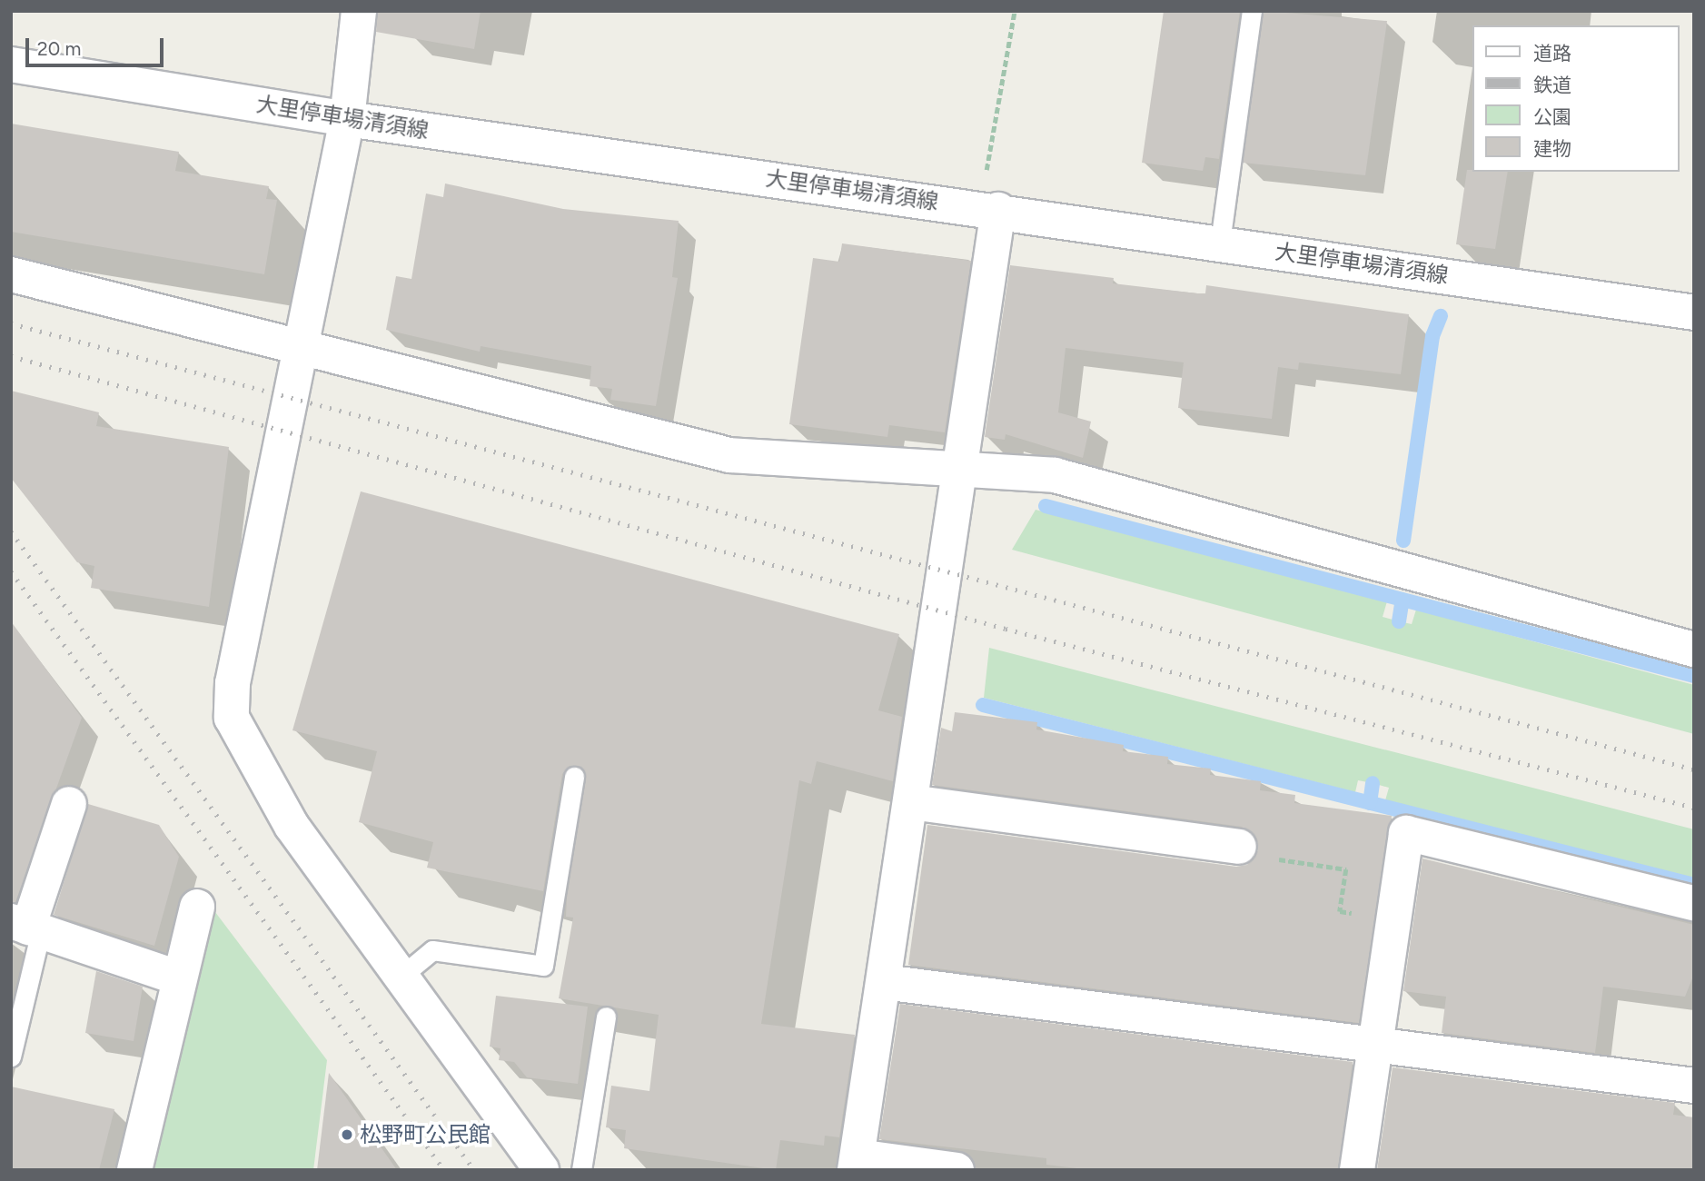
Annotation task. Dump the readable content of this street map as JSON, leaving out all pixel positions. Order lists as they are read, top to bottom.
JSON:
{
  "streets": {
    "street": ["大里停車場清須線"]
  },
  "places": ["松野町公民館"],
  "legend": [
    "道路",
    "鉄道",
    "公園",
    "建物"
  ],
  "scale_bar": "20 m"
}
